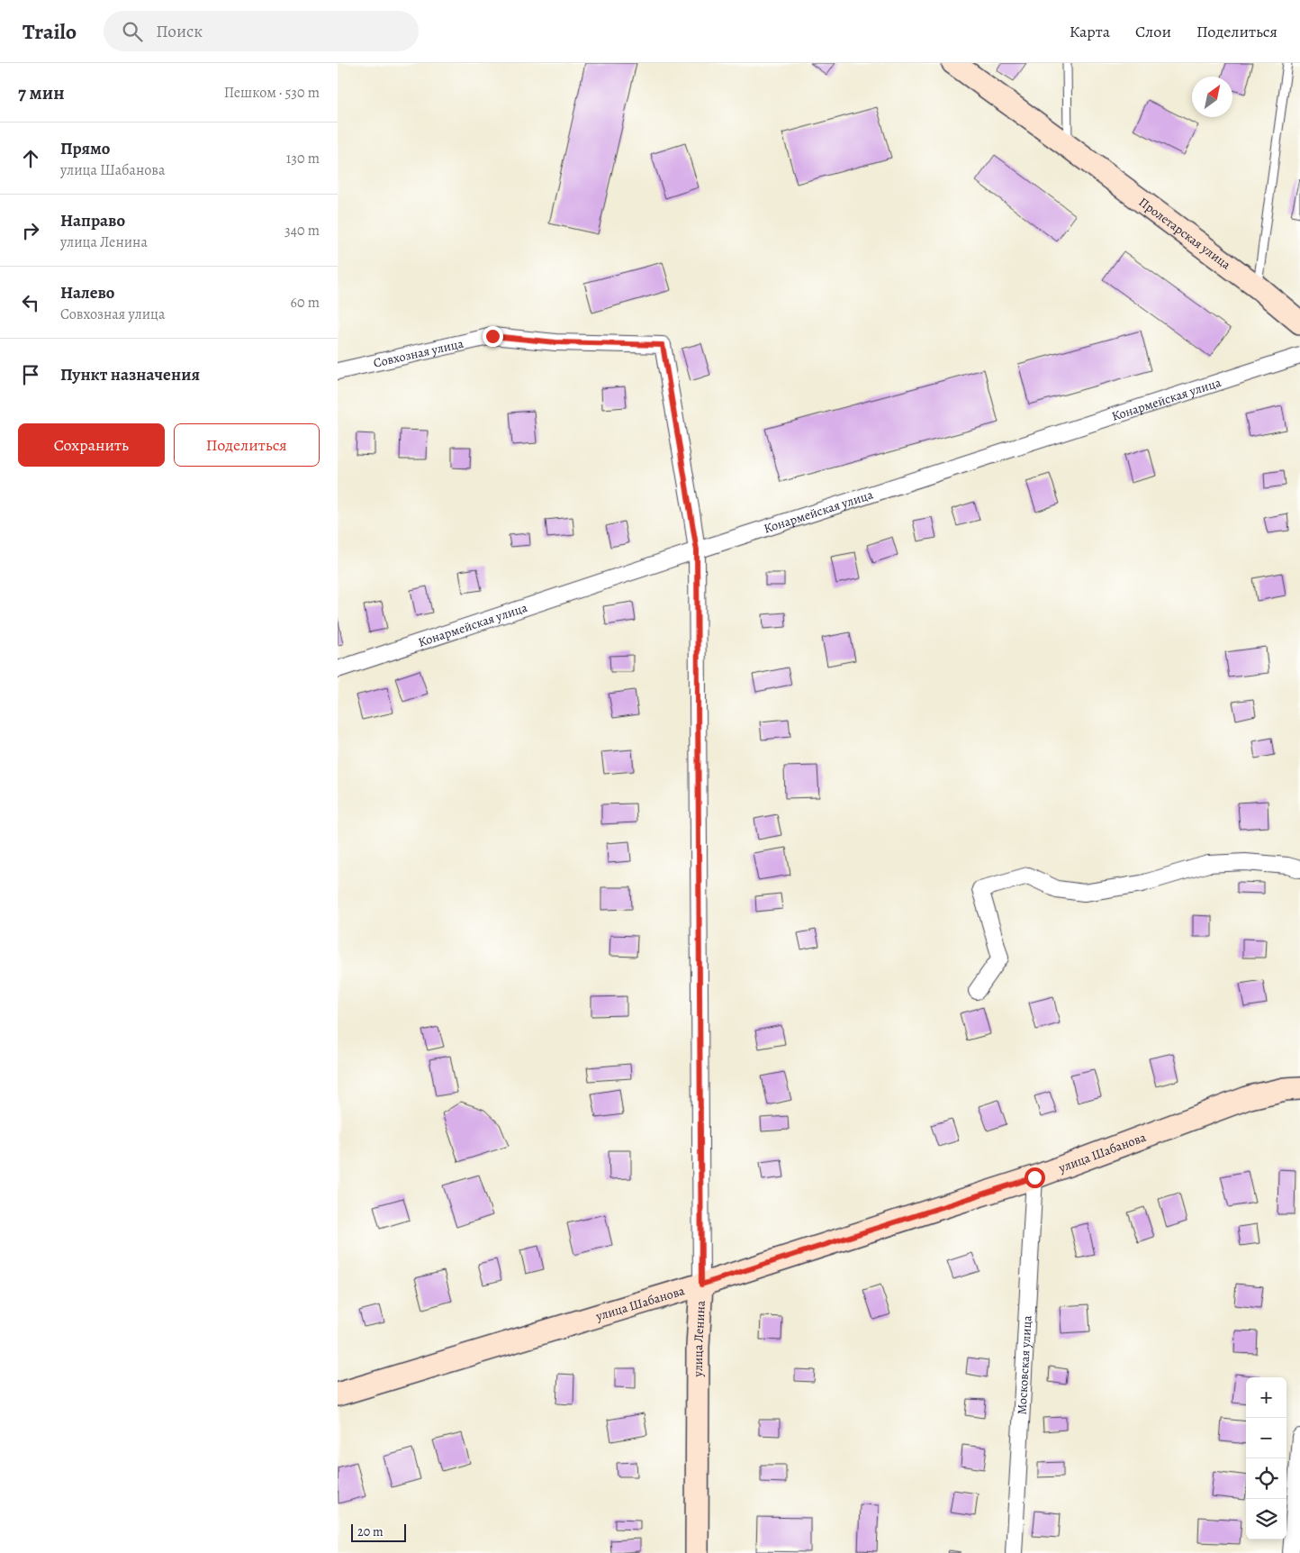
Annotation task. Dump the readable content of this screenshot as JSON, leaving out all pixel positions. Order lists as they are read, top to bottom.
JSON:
{
  "streets": {
    "street": [
      "Пролетарская улица",
      "Совхозная улица",
      "Конармейская улица",
      "улица Шабанова",
      "улица Ленина",
      "Московская улица"
    ]
  },
  "crossings": [
    ["Совхозная улица", "улица Ленина"],
    ["Конармейская улица", "улица Ленина"],
    ["улица Шабанова", "улица Ленина"],
    ["улица Шабанова", "Московская улица"]
  ],
  "scale_bar": "20 m",
  "north": "top right",
  "page": {
    "header": "Trailo",
    "search": "Поиск",
    "nav": ["Карта", "Слои", "Поделиться"],
    "heading": ["7 мин", "Пешком · 530 m"],
    "list": [
      ["Прямо", "улица Шабанова", "130 m"],
      ["Направо", "улица Ленина", "340 m"],
      ["Налево", "Совхозная улица", "60 m"],
      "Пункт назначения"
    ],
    "buttons": ["Сохранить", "Поделиться"],
    "map_buttons": ["+", "−"],
    "scale": "20 m"
  }
}
